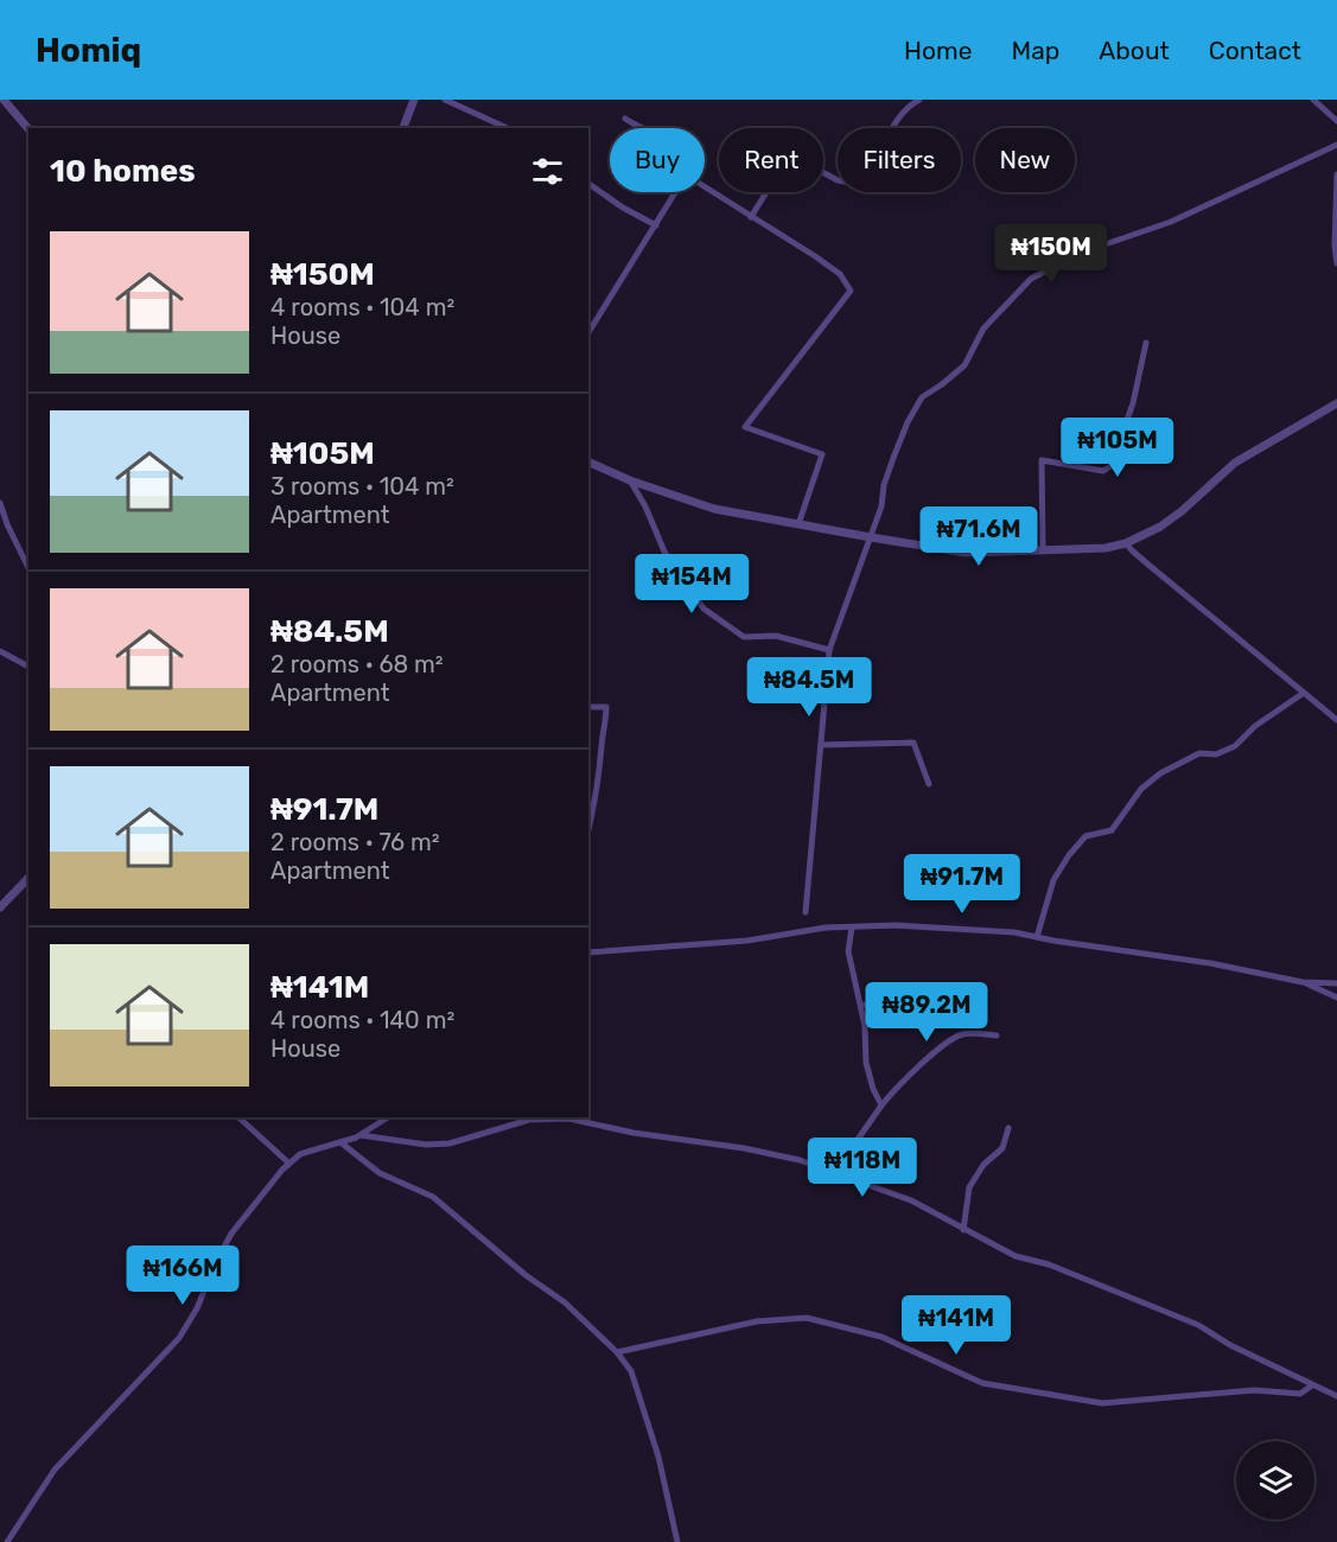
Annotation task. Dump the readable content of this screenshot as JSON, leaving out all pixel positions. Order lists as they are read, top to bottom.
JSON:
{
  "page": {
    "header": "Homiq",
    "nav": [
      "Home",
      "Map",
      "About",
      "Contact"
    ],
    "chip": [
      "Buy",
      "Rent",
      "Filters",
      "New"
    ],
    "heading": "10 homes",
    "list": [
      {
        "name": "₦150M",
        "note": "4 rooms · 104 m² · House"
      },
      {
        "name": "₦105M",
        "note": "3 rooms · 104 m² · Apartment"
      },
      {
        "name": "₦84.5M",
        "note": "2 rooms · 68 m² · Apartment"
      },
      {
        "name": "₦91.7M",
        "note": "2 rooms · 76 m² · Apartment"
      },
      {
        "name": "₦141M",
        "note": "4 rooms · 140 m² · House"
      }
    ],
    "price": [
      "₦150M",
      "₦105M",
      "₦71.6M",
      "₦154M",
      "₦84.5M",
      "₦91.7M",
      "₦89.2M",
      "₦118M",
      "₦166M",
      "₦141M"
    ]
  }
}
